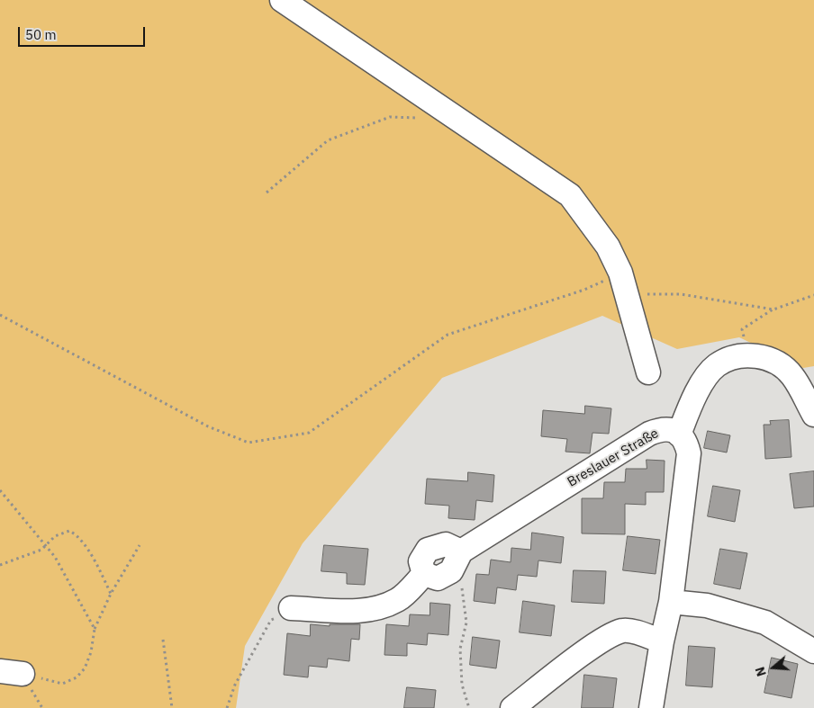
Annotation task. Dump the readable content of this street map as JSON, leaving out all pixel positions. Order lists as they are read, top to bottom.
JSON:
{
  "streets": {
    "street": ["Breslauer Straße"]
  },
  "scale_bar": "50 m",
  "north": "left"
}
